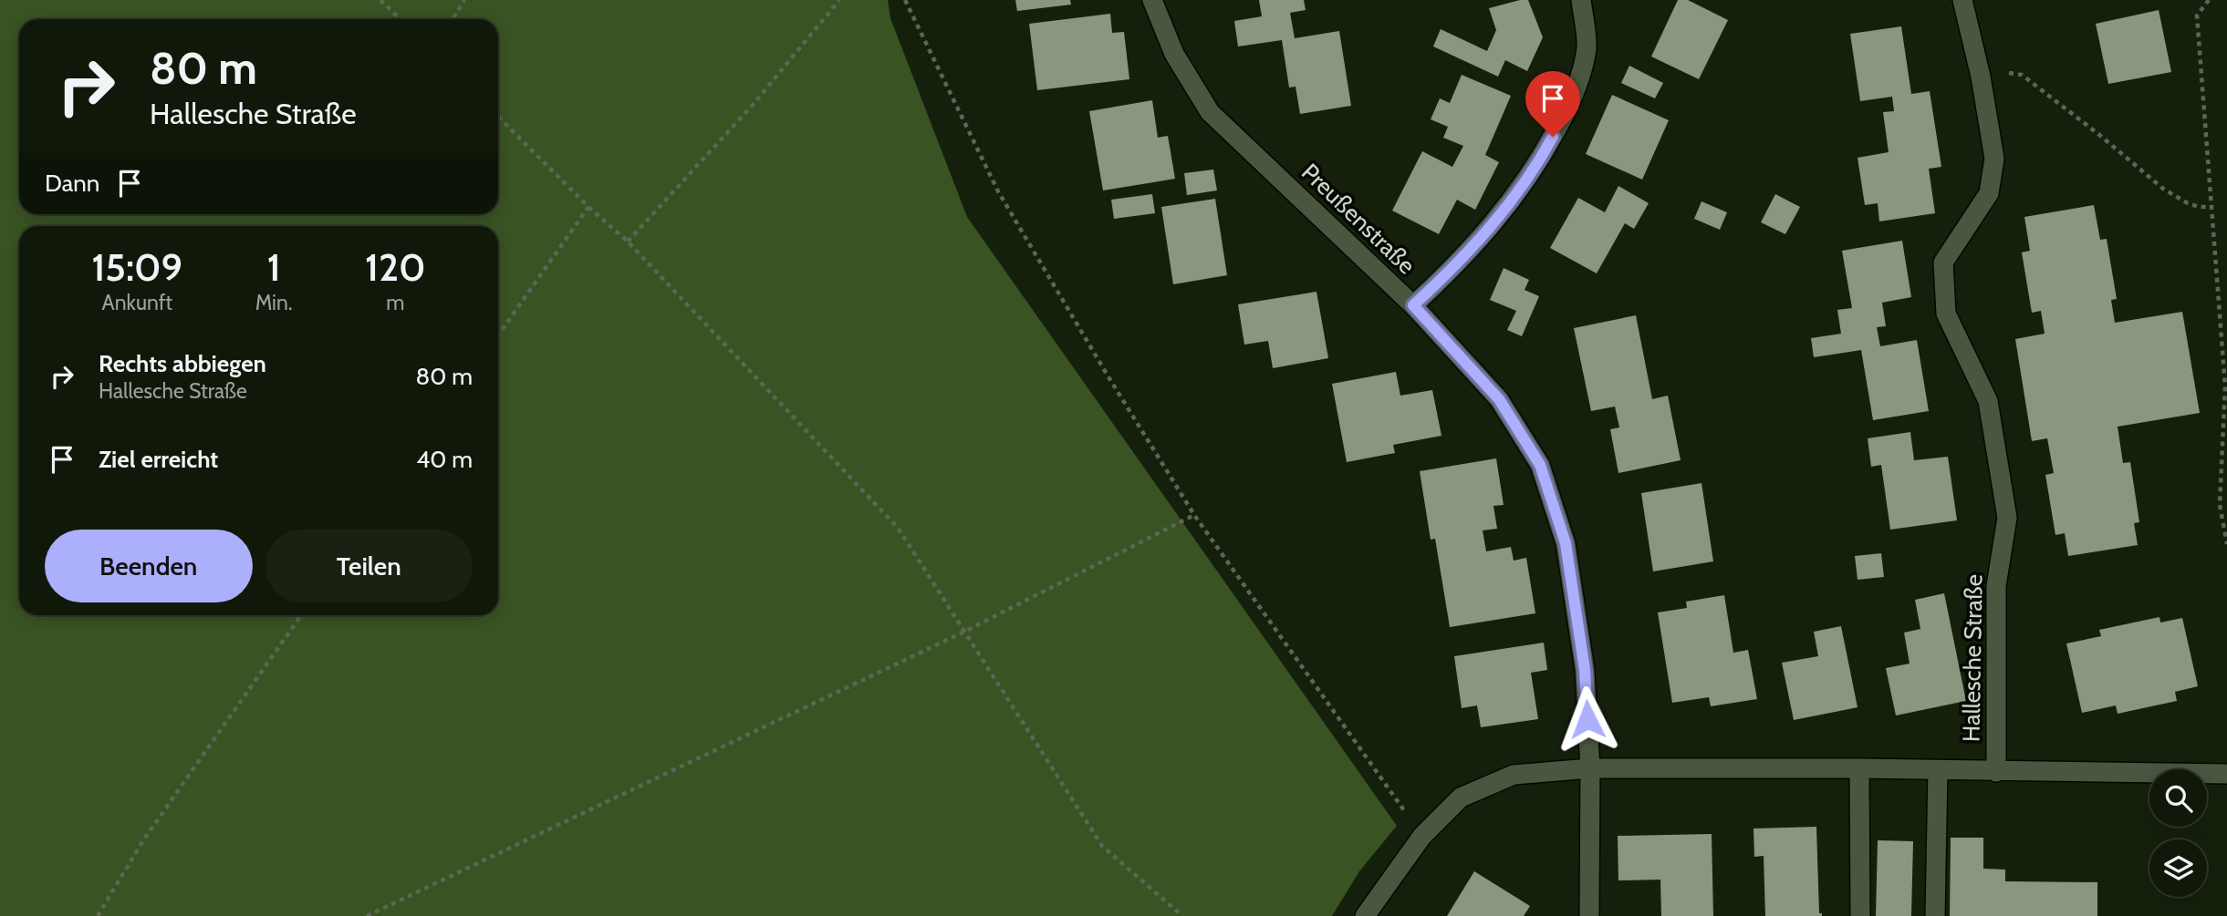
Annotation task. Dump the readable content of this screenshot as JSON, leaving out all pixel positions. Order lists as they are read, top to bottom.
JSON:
{
  "streets": {
    "street": ["Preußenstraße", "Hallesche Straße"]
  },
  "page": {
    "turn": ["80 m", "Hallesche Straße"],
    "then": "Dann",
    "eta": [
      "15:09",
      "Ankunft",
      "1",
      "Min.",
      "120",
      "m"
    ],
    "list": [
      {
        "name": "Rechts abbiegen",
        "note": "Hallesche Straße",
        "value": "80 m"
      },
      {
        "name": "Ziel erreicht",
        "value": "40 m"
      }
    ],
    "buttons": ["Beenden", "Teilen"]
  }
}
